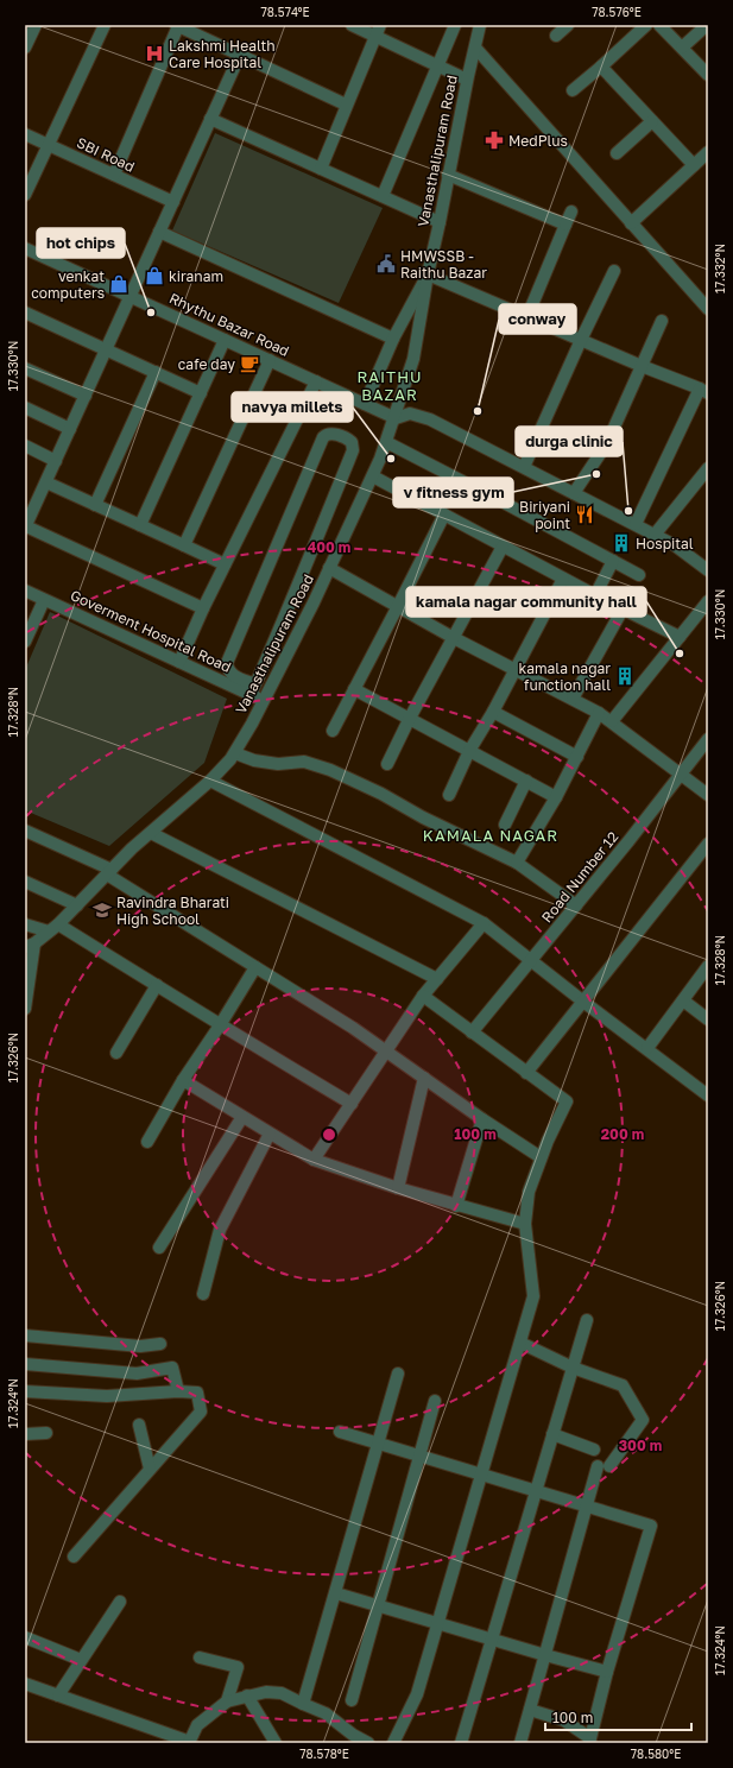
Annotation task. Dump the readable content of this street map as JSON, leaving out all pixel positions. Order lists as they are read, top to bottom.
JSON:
{
  "streets": {
    "street": [
      "Vanasthalipuram Road",
      "SBI Road",
      "Rhythu Bazar Road",
      "Goverment Hospital Road",
      "Road Number 12"
    ]
  },
  "crossings": [
    ["Vanasthalipuram Road", "Rhythu Bazar Road"],
    ["Vanasthalipuram Road", "Goverment Hospital Road"]
  ],
  "districts": ["RAITHU BAZAR", "KAMALA NAGAR"],
  "places": {
    "hospital": ["Lakshmi Health Care Hospital"],
    "pharmacy": ["MedPlus"],
    "public building": ["HMWSSB - Raithu Bazar"],
    "shop": ["kiranam", "venkat computers"],
    "other": [
      "hot chips",
      "conway",
      "navya millets",
      "v fitness gym",
      "durga clinic",
      "kamala nagar community hall"
    ],
    "cafe": ["cafe day"],
    "restaurant": ["Biriyani point"],
    "building": ["Hospital", "kamala nagar function hall"],
    "school or university": ["Ravindra Bharati High School"]
  },
  "scale_bar": "100 m",
  "coordinates": [
    "78.574°E",
    "78.576°E",
    "17.332°N",
    "17.330°N",
    "17.328°N",
    "17.326°N",
    "17.324°N",
    "78.578°E",
    "78.580°E"
  ],
  "rings": [
    "400 m",
    "100 m",
    "200 m",
    "300 m"
  ]
}
